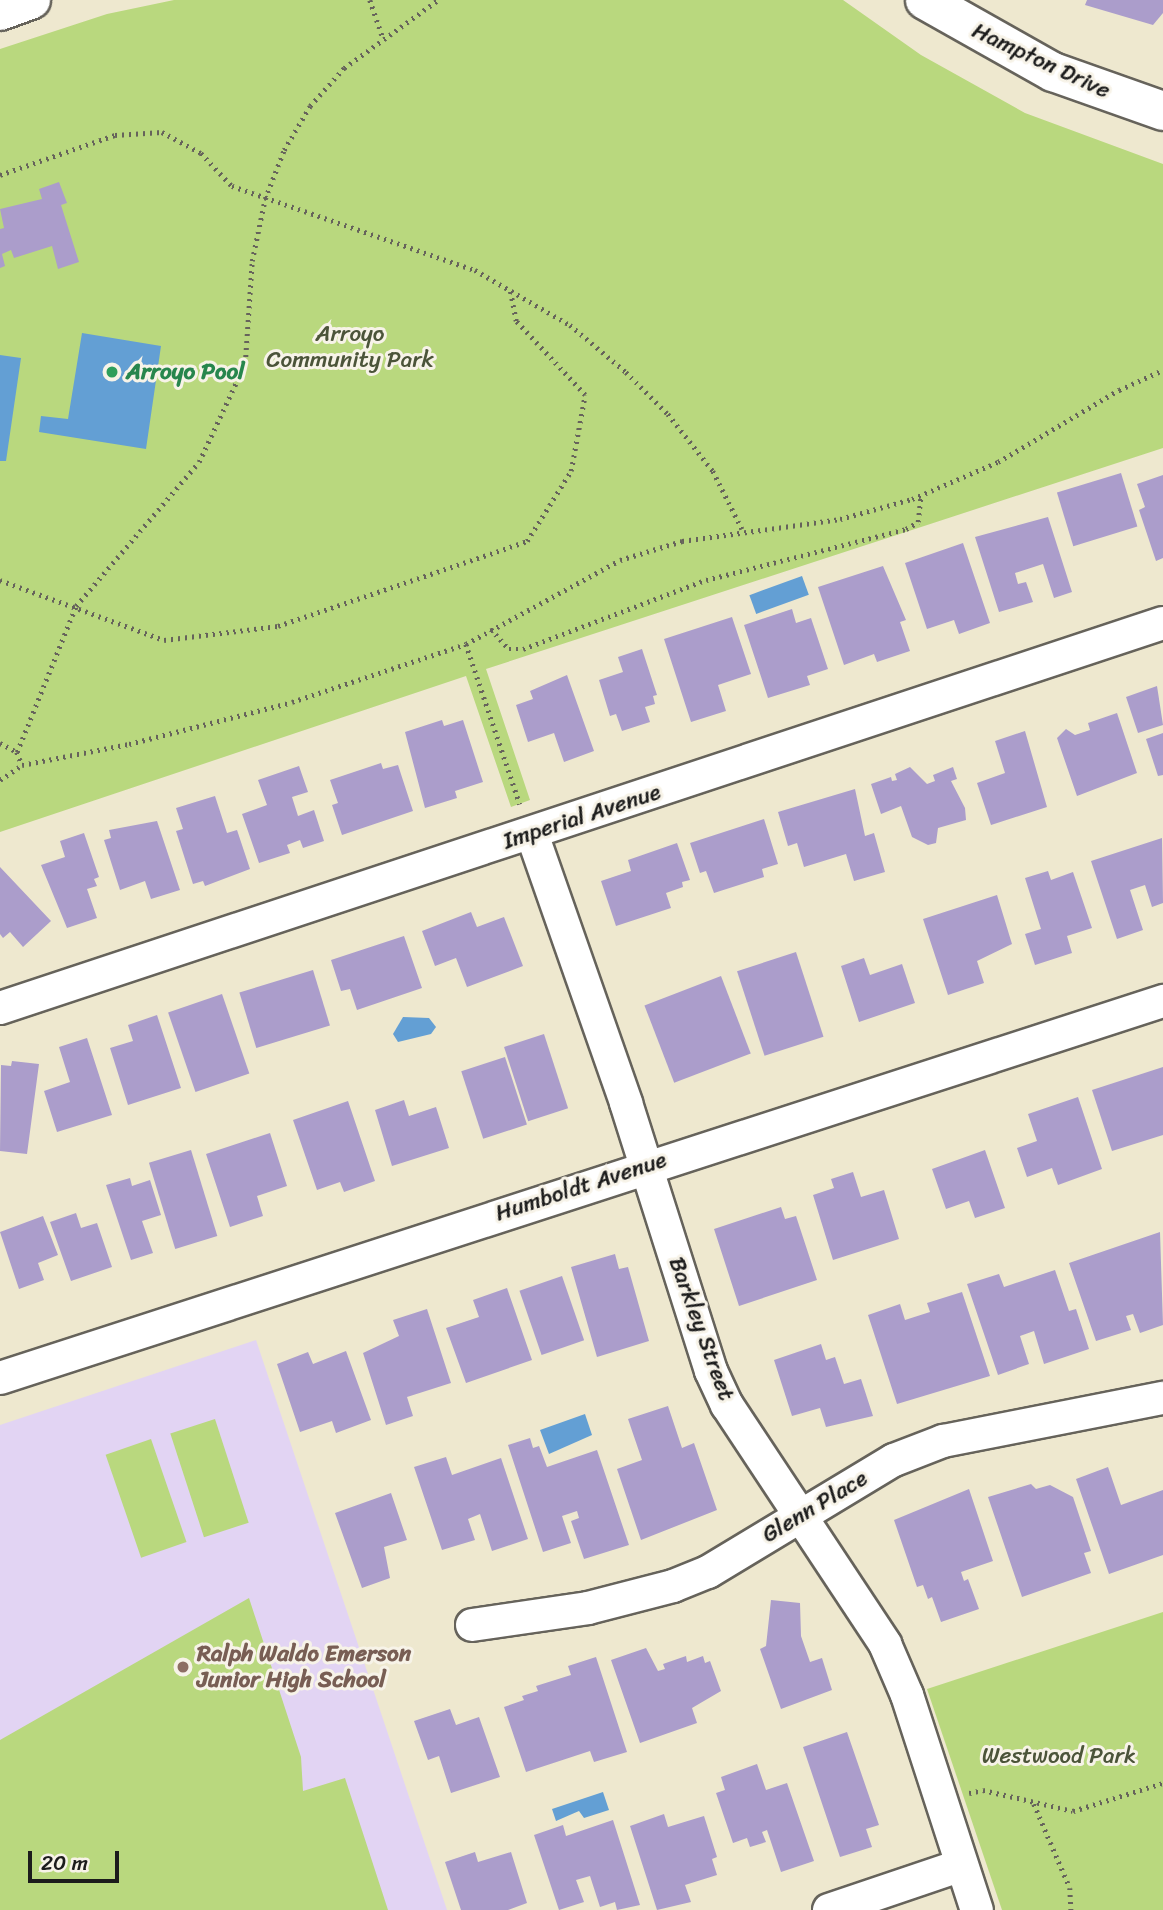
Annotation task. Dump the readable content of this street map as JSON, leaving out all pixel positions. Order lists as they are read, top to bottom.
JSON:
{
  "streets": {
    "street": [
      "Hampton Drive",
      "Imperial Avenue",
      "Humboldt Avenue",
      "Barkley Street",
      "Glenn Place"
    ]
  },
  "crossings": [
    ["Imperial Avenue", "Barkley Street"],
    ["Humboldt Avenue", "Barkley Street"],
    ["Barkley Street", "Glenn Place"]
  ],
  "parks": ["Arroyo Community Park", "Westwood Park"],
  "places": ["Arroyo Pool", "Ralph Waldo Emerson Junior High School"],
  "scale_bar": "20 m"
}
